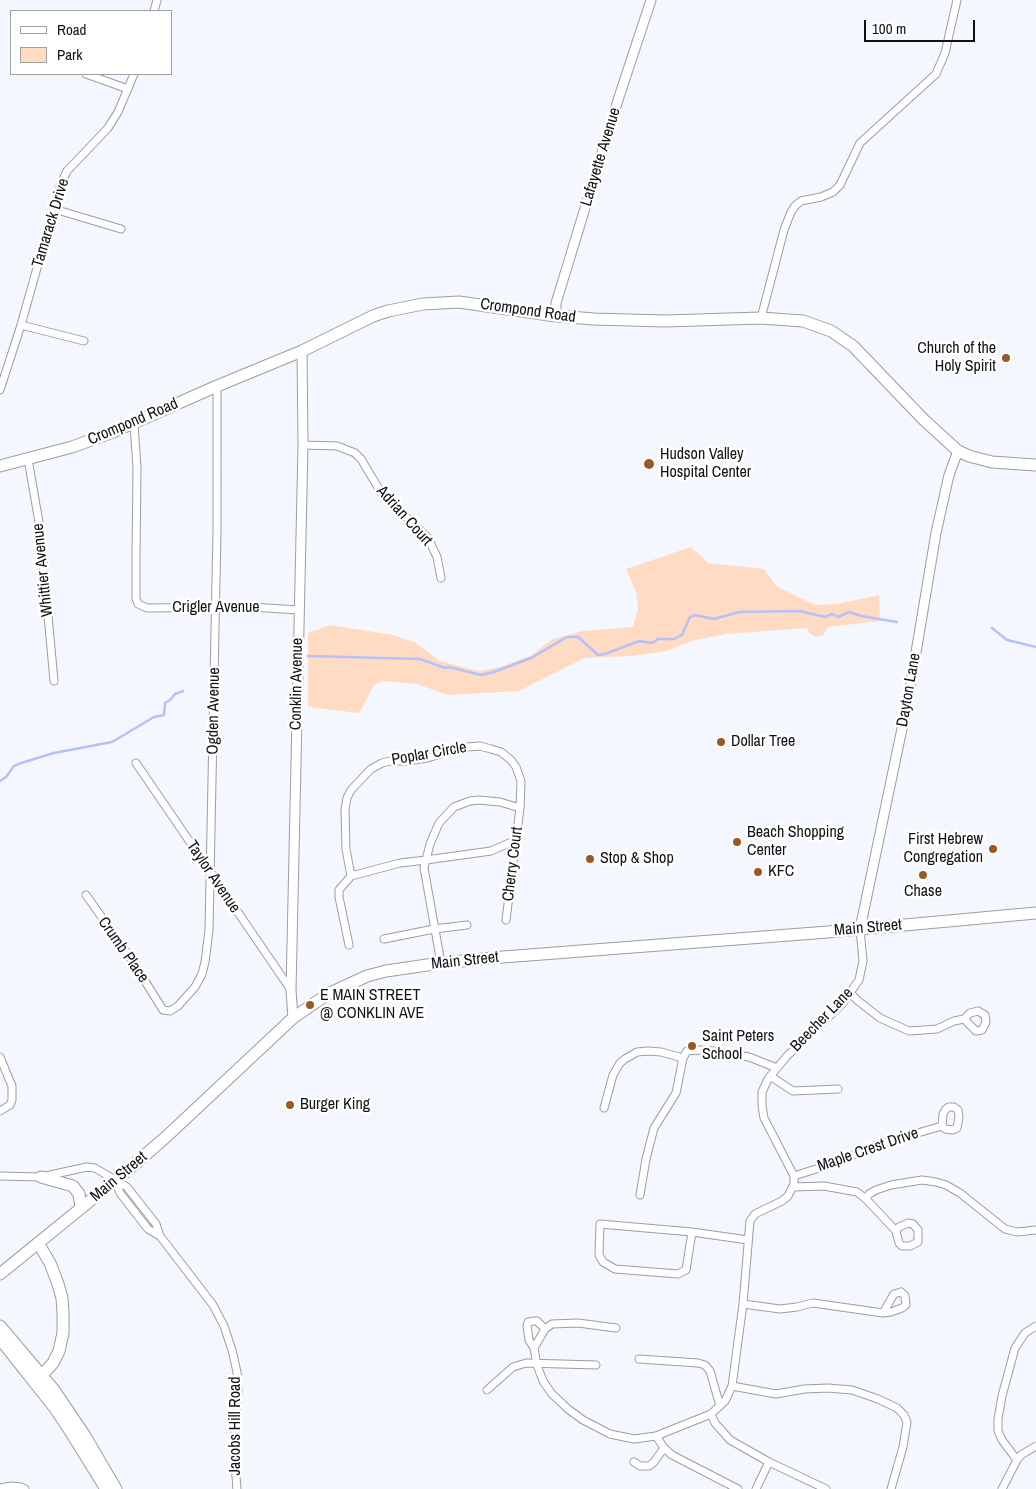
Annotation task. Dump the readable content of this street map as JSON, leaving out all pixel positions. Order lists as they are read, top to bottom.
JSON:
{
  "streets": {
    "main road": ["Crompond Road", "Main Street"],
    "street": [
      "Lafayette Avenue",
      "Tamarack Drive",
      "Adrian Court",
      "Whittier Avenue",
      "Crigler Avenue",
      "Conklin Avenue",
      "Dayton Lane",
      "Ogden Avenue",
      "Poplar Circle",
      "Cherry Court",
      "Taylor Avenue",
      "Crumb Place",
      "Beecher Lane",
      "Maple Crest Drive",
      "Jacobs Hill Road"
    ]
  },
  "crossings": [
    ["Lafayette Avenue", "Crompond Road"],
    ["Crompond Road", "Whittier Avenue"],
    ["Crompond Road", "Crigler Avenue"],
    ["Crompond Road", "Conklin Avenue"],
    ["Crompond Road", "Dayton Lane"],
    ["Crompond Road", "Ogden Avenue"],
    ["Adrian Court", "Conklin Avenue"],
    ["Crigler Avenue", "Conklin Avenue"],
    ["Crigler Avenue", "Ogden Avenue"],
    ["Conklin Avenue", "Taylor Avenue"],
    ["Conklin Avenue", "Main Street"],
    ["Dayton Lane", "Main Street"],
    ["Dayton Lane", "Beecher Lane"],
    ["Ogden Avenue", "Taylor Avenue"],
    ["Ogden Avenue", "Crumb Place"],
    ["Poplar Circle", "Cherry Court"],
    ["Main Street", "Beecher Lane"],
    ["Main Street", "Jacobs Hill Road"],
    ["Beecher Lane", "Maple Crest Drive"]
  ],
  "places": [
    "Church of the Holy Spirit",
    "Hudson Valley Hospital Center",
    "Dollar Tree",
    "Beach Shopping Center",
    "First Hebrew Congregation",
    "Stop & Shop",
    "KFC",
    "Chase",
    "E MAIN STREET @ CONKLIN AVE",
    "Saint Peters School",
    "Burger King"
  ],
  "legend": ["Road", "Park"],
  "scale_bar": "100 m"
}
